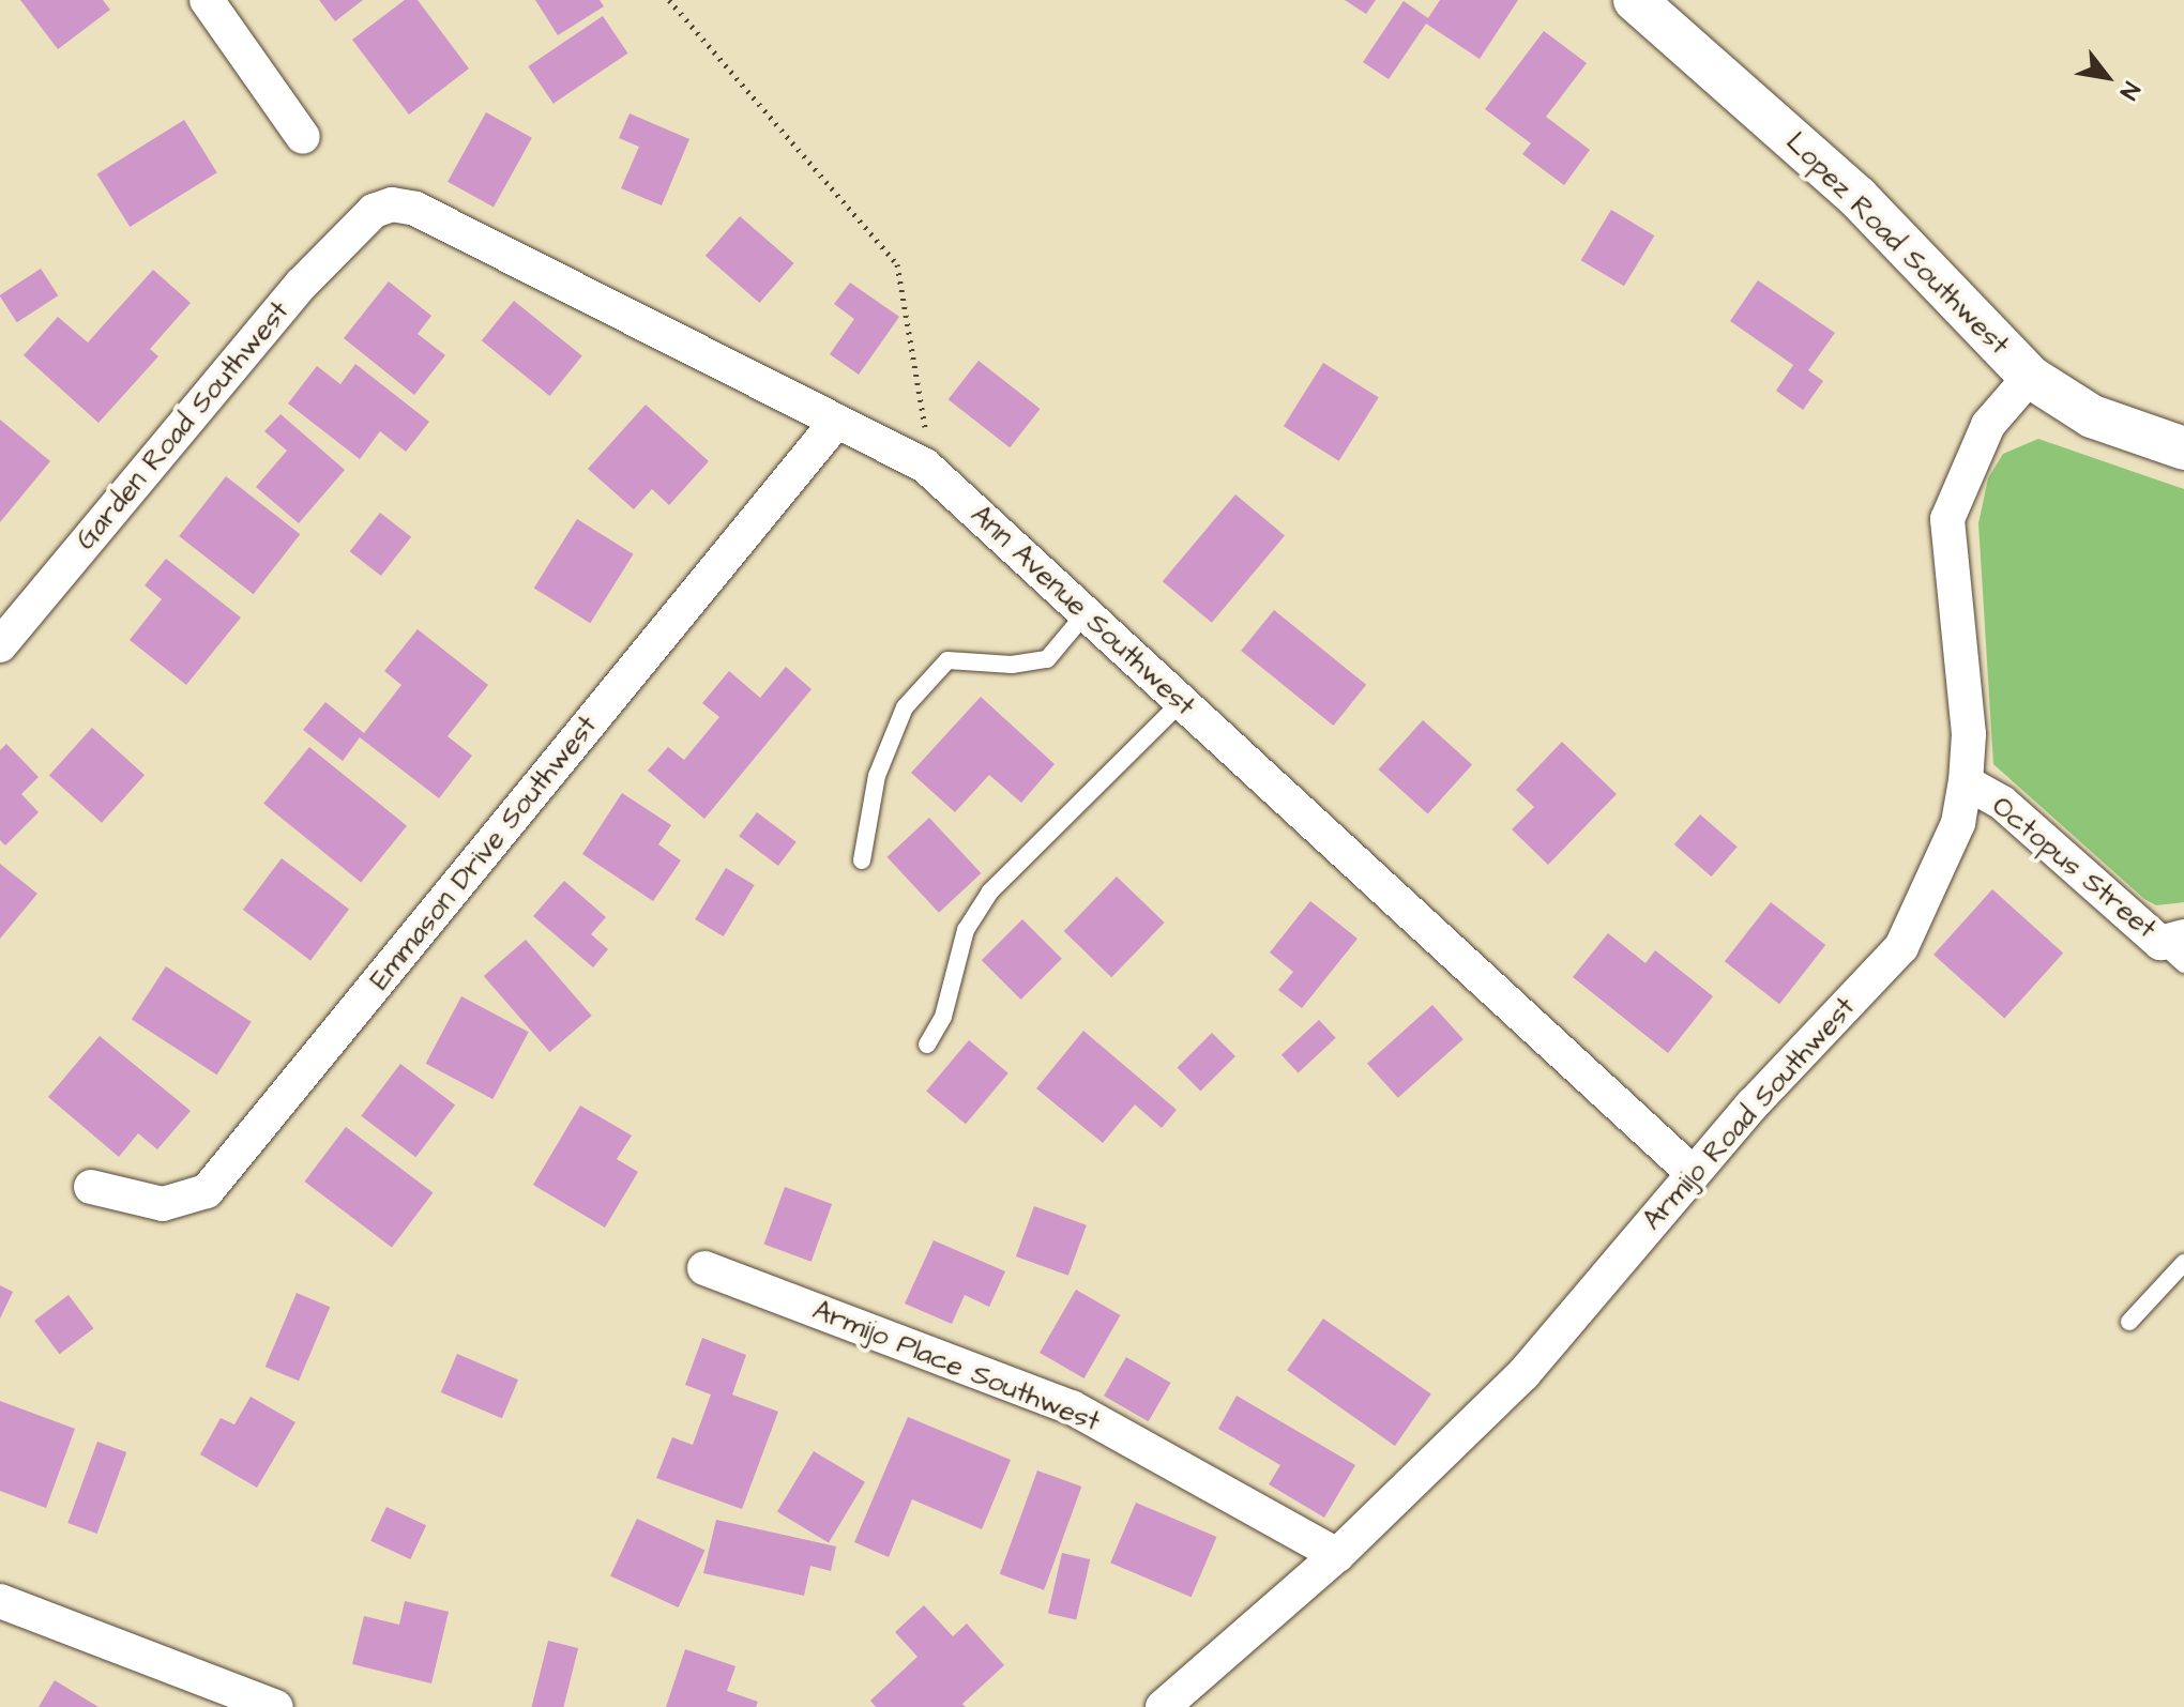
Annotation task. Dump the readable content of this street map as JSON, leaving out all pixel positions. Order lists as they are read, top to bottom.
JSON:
{
  "streets": {
    "street": [
      "Lopez Road Southwest",
      "Garden Road Southwest",
      "Ann Avenue Southwest",
      "Emmason Drive Southwest",
      "Octopus Street",
      "Armijo Road Southwest",
      "Armijo Place Southwest"
    ]
  },
  "crossings": [
    ["Lopez Road Southwest", "Armijo Road Southwest"],
    ["Garden Road Southwest", "Ann Avenue Southwest"],
    ["Ann Avenue Southwest", "Emmason Drive Southwest"],
    ["Ann Avenue Southwest", "Armijo Road Southwest"],
    ["Octopus Street", "Armijo Road Southwest"],
    ["Armijo Road Southwest", "Armijo Place Southwest"]
  ],
  "north": "bottom right"
}
